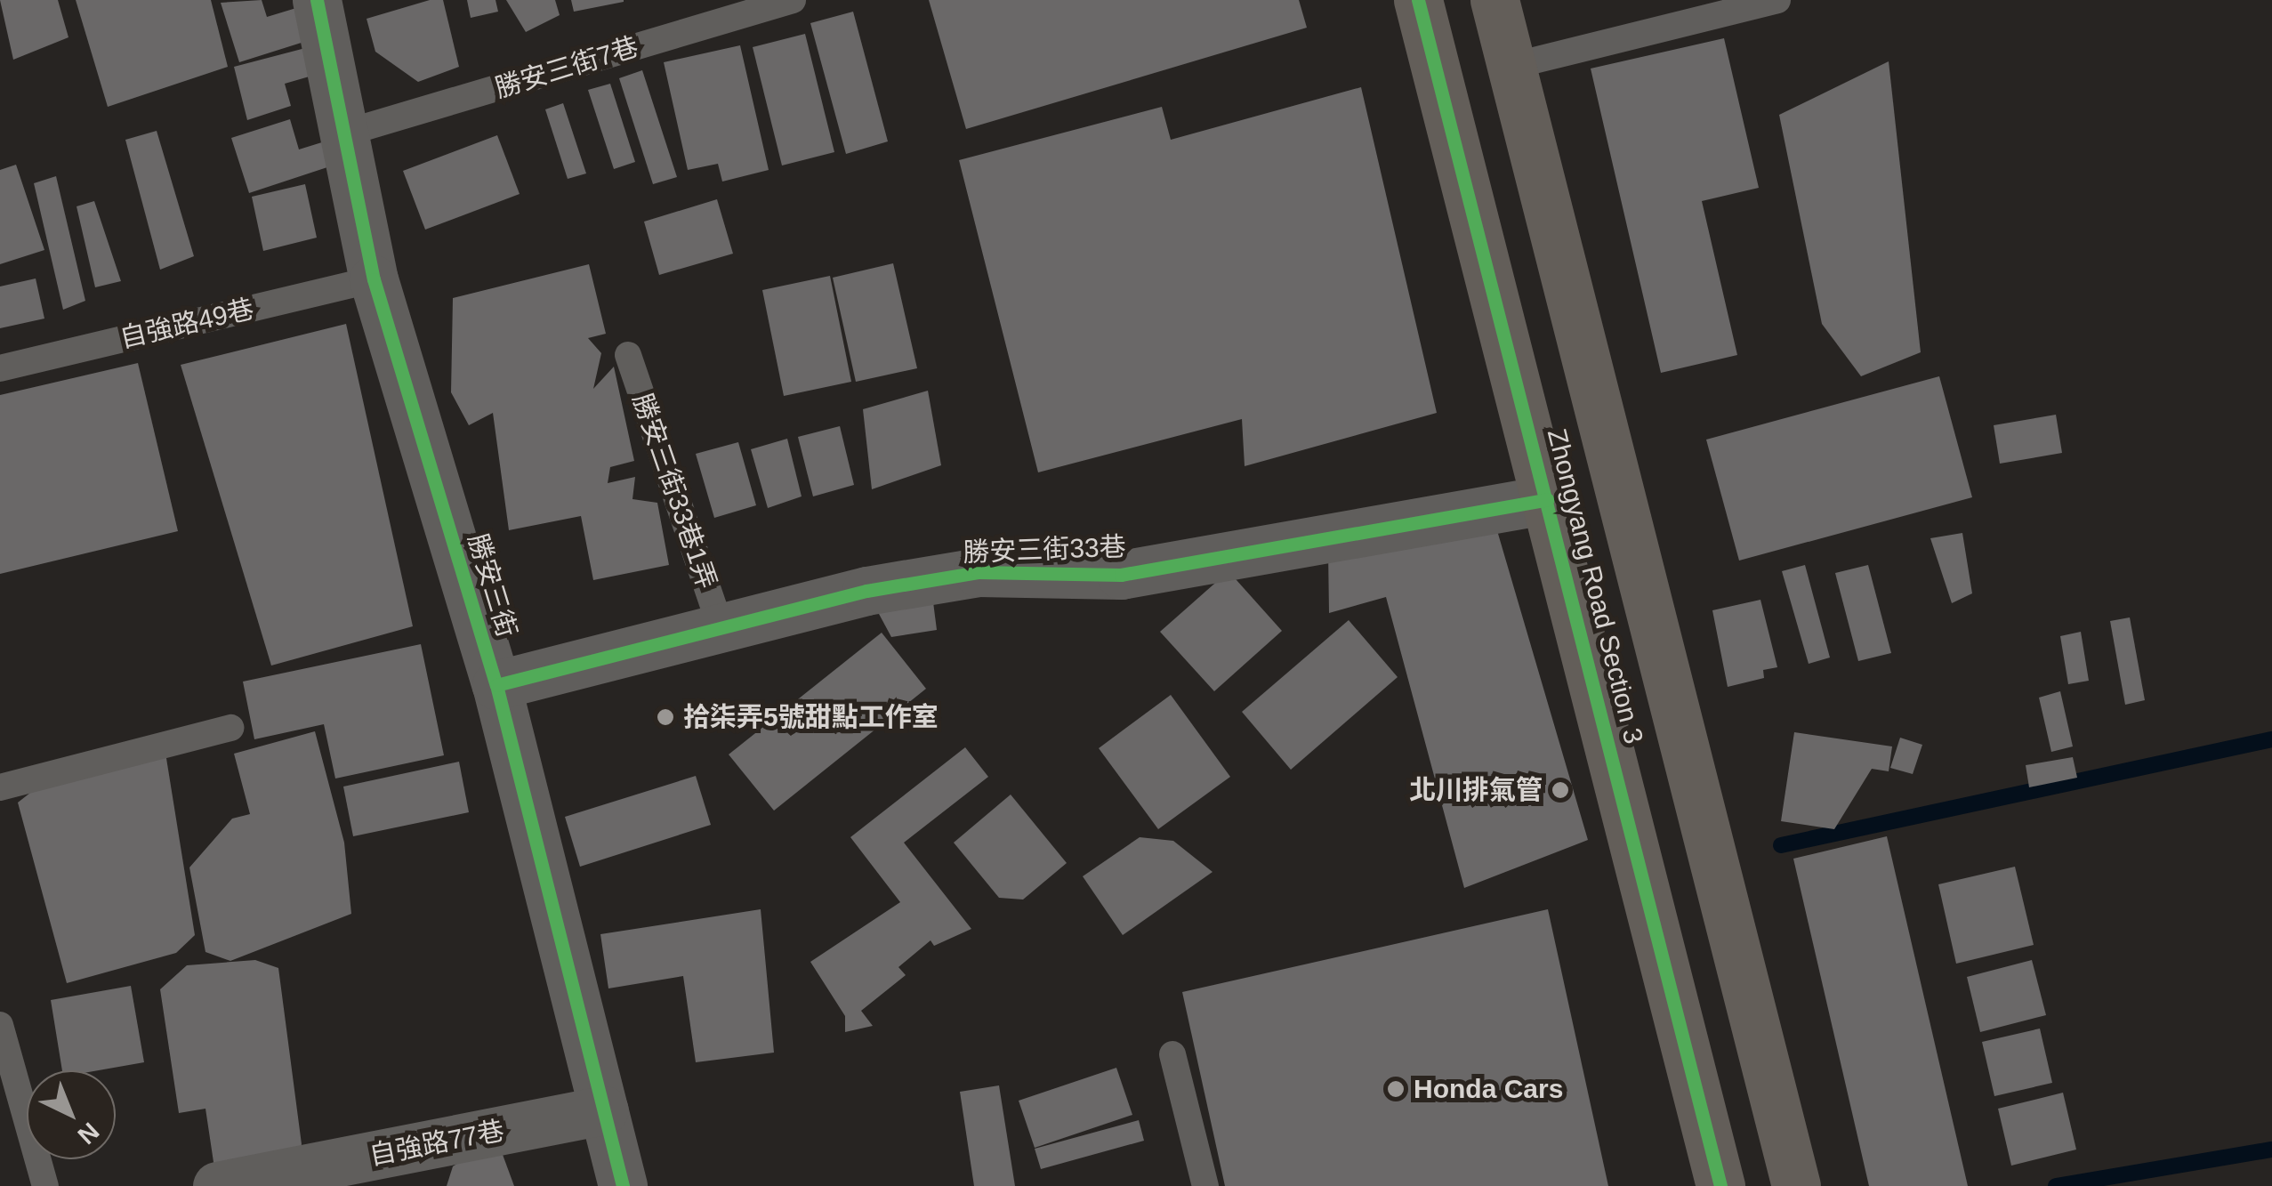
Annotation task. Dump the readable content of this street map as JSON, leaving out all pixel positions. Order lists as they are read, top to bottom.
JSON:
{
  "streets": {
    "street": [
      "勝安三街33巷",
      "勝安三街",
      "Zhongyang Road Section 3",
      "自強路77巷"
    ],
    "lane": ["勝安三街7巷", "自強路49巷", "勝安三街33巷1弄"]
  },
  "crossings": [
    ["勝安三街7巷", "勝安三街"],
    ["自強路49巷", "勝安三街"],
    ["勝安三街33巷1弄", "勝安三街33巷"],
    ["勝安三街33巷", "勝安三街"],
    ["勝安三街33巷", "Zhongyang Road Section 3"],
    ["勝安三街", "自強路77巷"]
  ],
  "places": ["拾柒弄5號甜點工作室", "北川排氣管", "Honda Cars"],
  "north": "bottom right"
}
